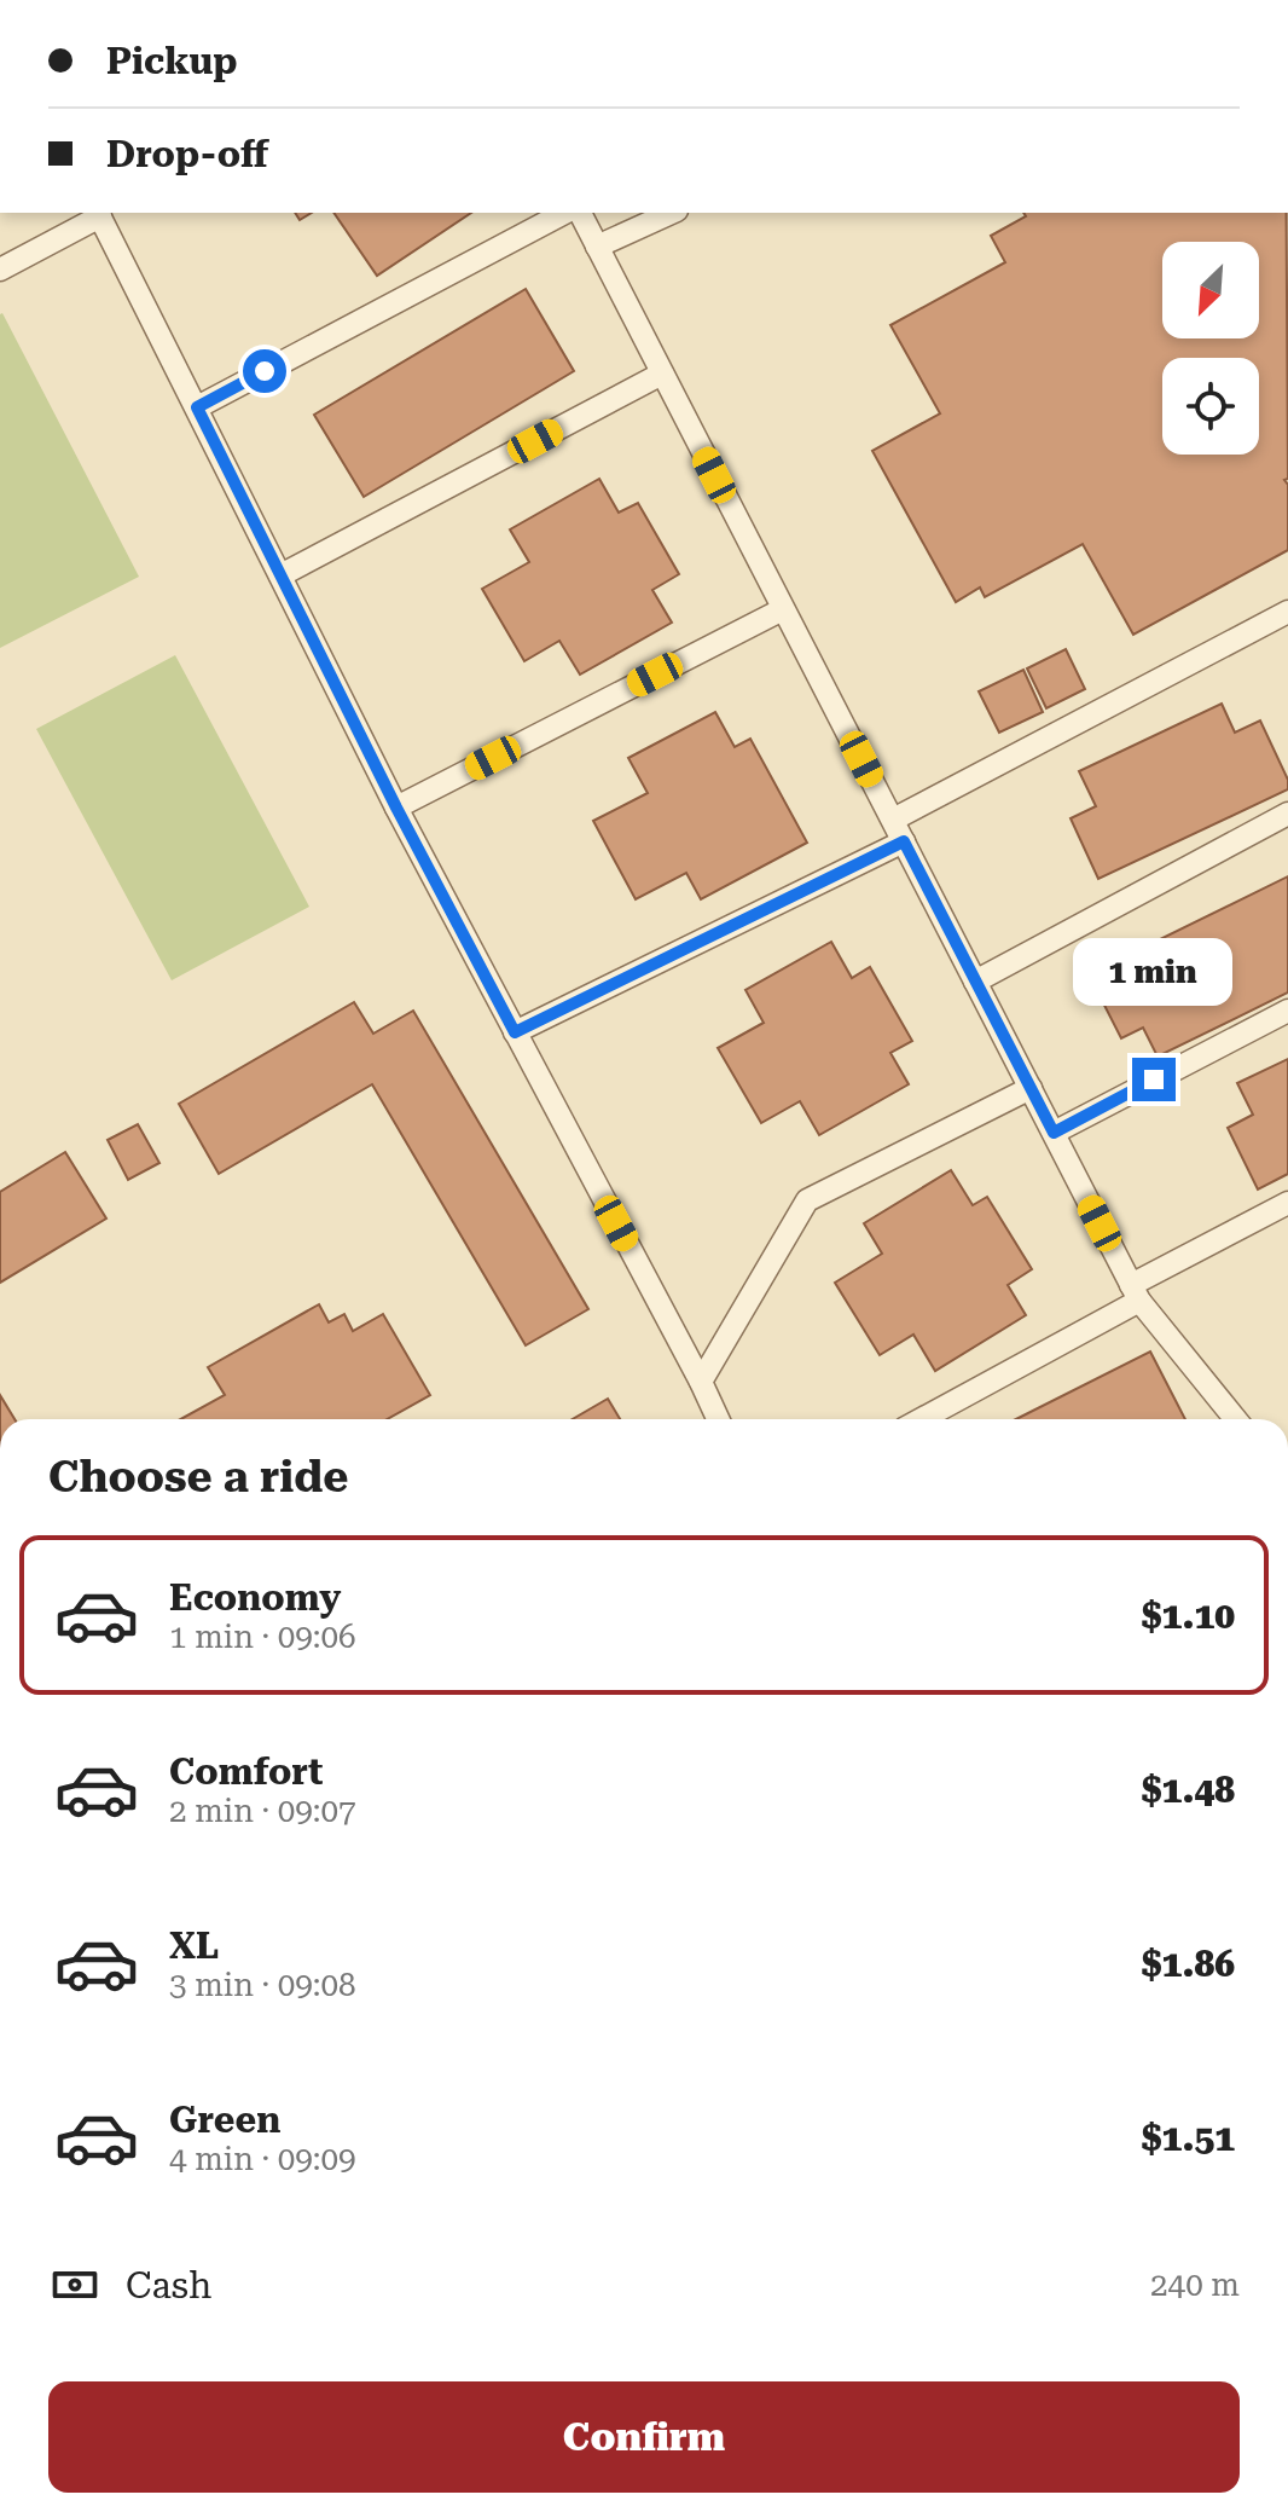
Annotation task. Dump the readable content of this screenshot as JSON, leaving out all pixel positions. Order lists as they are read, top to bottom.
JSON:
{
  "north": "bottom left",
  "page": {
    "banner": ["Pickup", "Drop-off"],
    "bubble": "1 min",
    "heading": "Choose a ride",
    "list": [
      {
        "name": "Economy",
        "note": "1 min · 09:06",
        "value": "$1.10"
      },
      {
        "name": "Comfort",
        "note": "2 min · 09:07",
        "value": "$1.48"
      },
      {
        "name": "XL",
        "note": "3 min · 09:08",
        "value": "$1.86"
      },
      {
        "name": "Green",
        "note": "4 min · 09:09",
        "value": "$1.51"
      }
    ],
    "pay": ["Cash", "240 m"],
    "buttons": "Confirm"
  }
}
